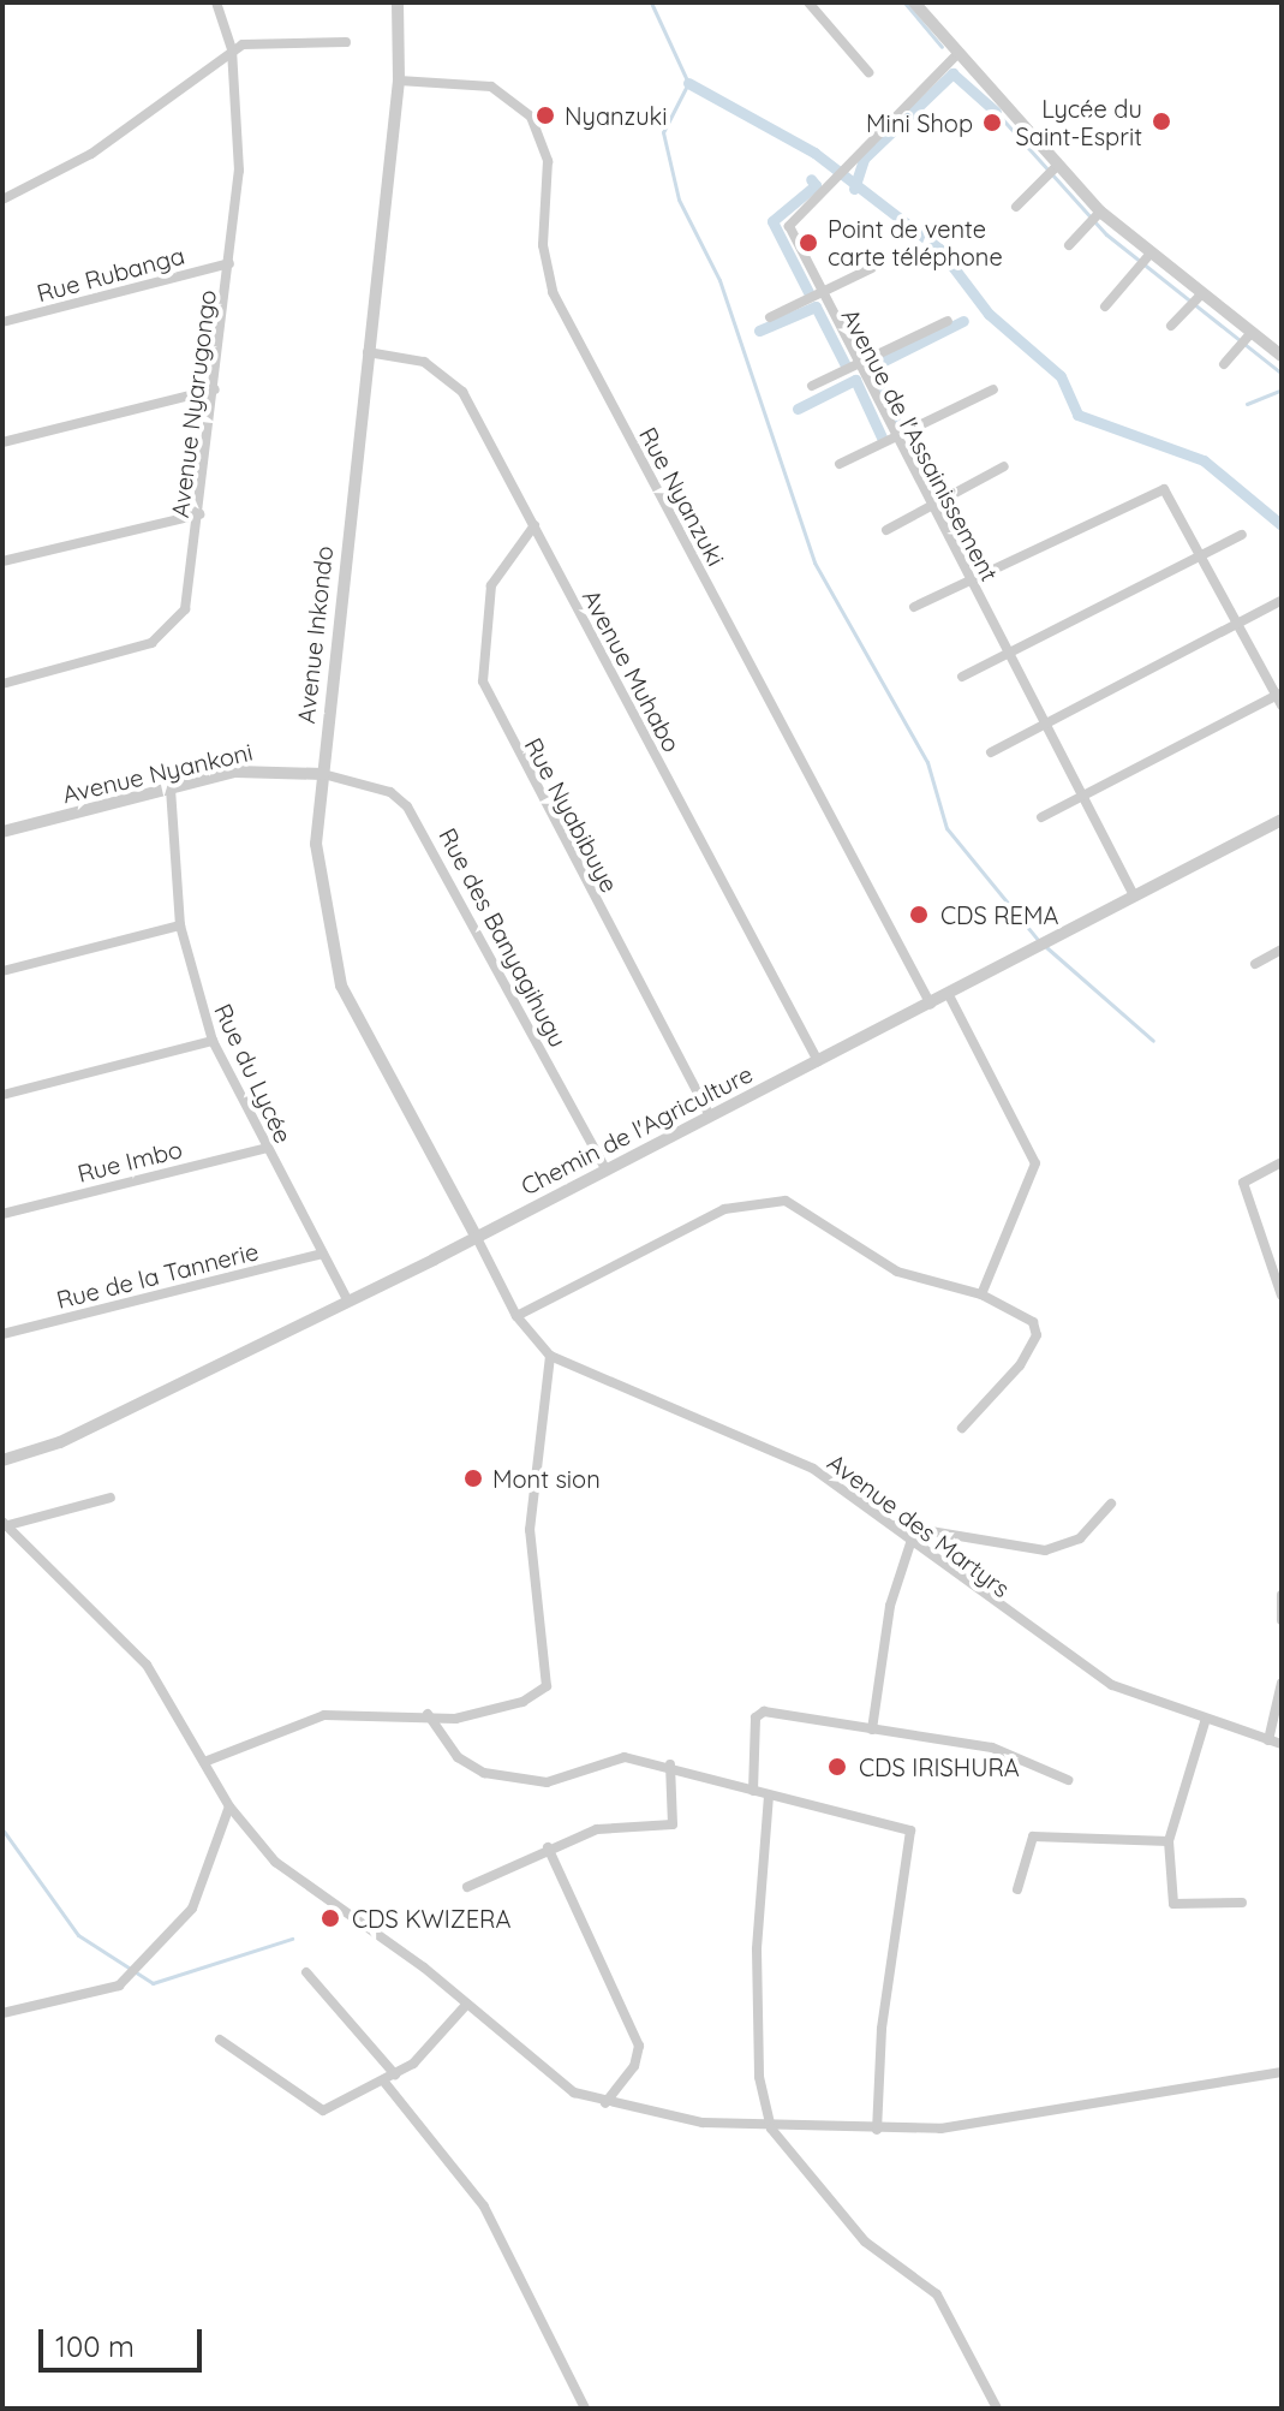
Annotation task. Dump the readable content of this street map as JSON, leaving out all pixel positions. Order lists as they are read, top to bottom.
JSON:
{
  "streets": {
    "street": [
      "Rue Rubanga",
      "Avenue Nyarugongo",
      "Avenue de l'Assainissement",
      "Rue Nyanzuki",
      "Avenue Inkondo",
      "Avenue Muhabo",
      "Avenue Nyankoni",
      "Rue Nyabibuye",
      "Rue des Banyagihugu",
      "Rue du Lycée",
      "Chemin de l'Agriculture",
      "Rue Imbo",
      "Rue de la Tannerie",
      "Avenue des Martyrs"
    ]
  },
  "crossings": [
    ["Rue Rubanga", "Avenue Nyarugongo"],
    ["Avenue de l'Assainissement", "Chemin de l'Agriculture"],
    ["Rue Nyanzuki", "Avenue Inkondo"],
    ["Rue Nyanzuki", "Chemin de l'Agriculture"],
    ["Avenue Inkondo", "Avenue Muhabo"],
    ["Avenue Inkondo", "Avenue Nyankoni"],
    ["Avenue Inkondo", "Rue des Banyagihugu"],
    ["Avenue Inkondo", "Chemin de l'Agriculture"],
    ["Avenue Inkondo", "Avenue des Martyrs"],
    ["Avenue Muhabo", "Rue Nyabibuye"],
    ["Avenue Muhabo", "Chemin de l'Agriculture"],
    ["Avenue Nyankoni", "Rue des Banyagihugu"],
    ["Avenue Nyankoni", "Rue du Lycée"],
    ["Rue Nyabibuye", "Chemin de l'Agriculture"],
    ["Rue des Banyagihugu", "Chemin de l'Agriculture"],
    ["Rue du Lycée", "Chemin de l'Agriculture"],
    ["Rue du Lycée", "Rue Imbo"],
    ["Rue du Lycée", "Rue de la Tannerie"],
    ["Chemin de l'Agriculture", "Avenue des Martyrs"]
  ],
  "places": [
    "Nyanzuki",
    "Lycée du Saint-Esprit",
    "Mini Shop",
    "Point de vente carte téléphone",
    "CDS REMA",
    "Mont sion",
    "CDS IRISHURA",
    "CDS KWIZERA"
  ],
  "scale_bar": "100 m"
}
